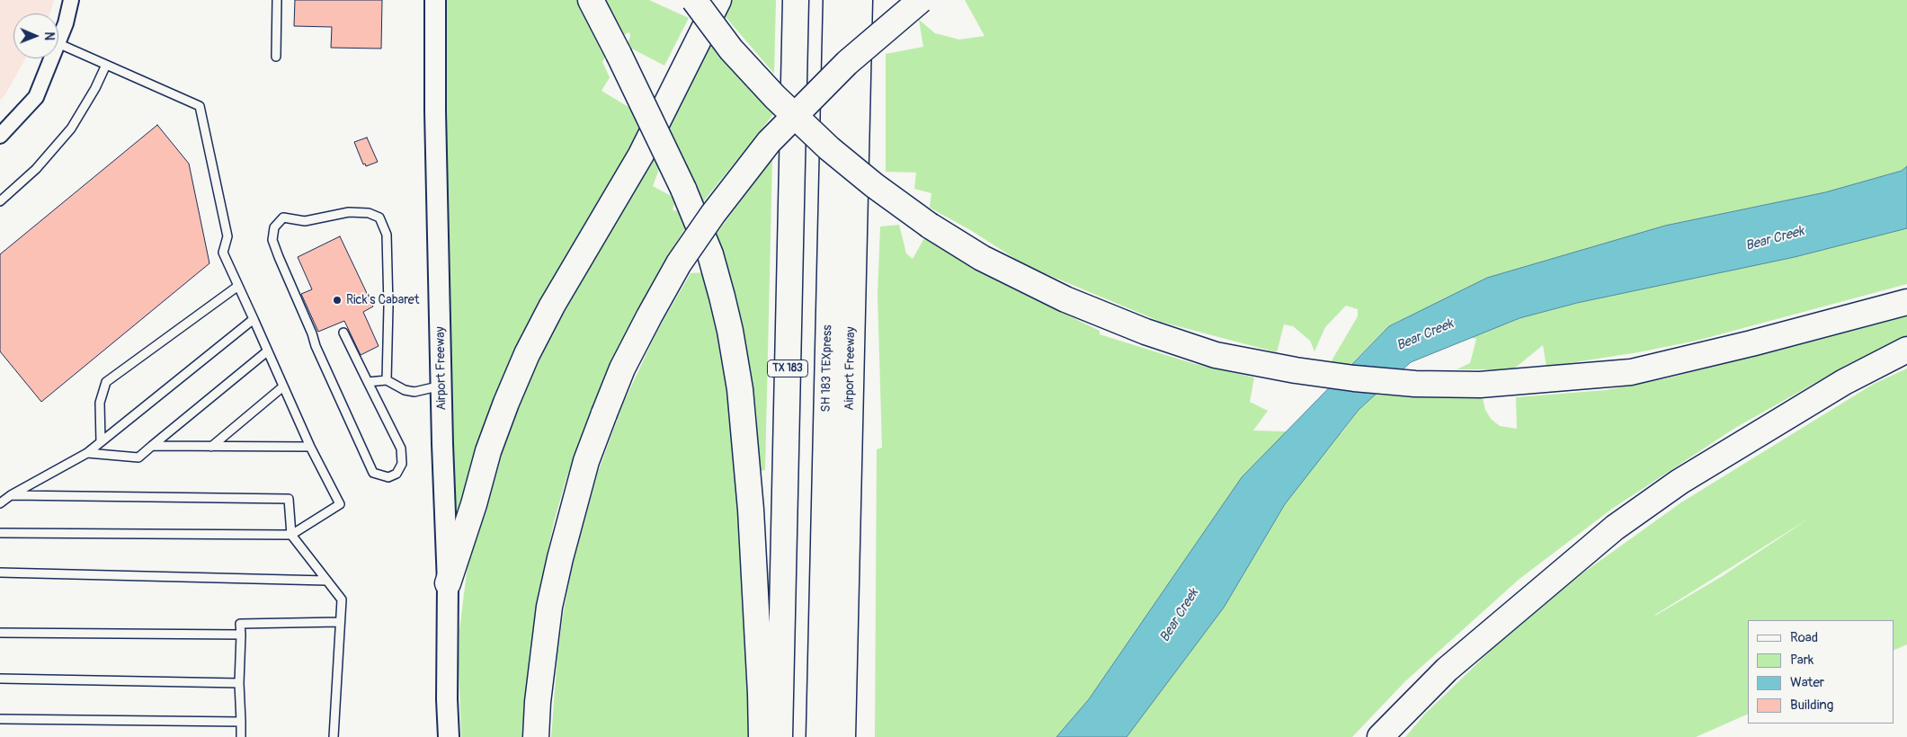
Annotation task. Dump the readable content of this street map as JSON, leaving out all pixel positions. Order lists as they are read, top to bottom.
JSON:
{
  "streets": {
    "highway": ["Airport Freeway", "TX 183", "SH 183 TEXpress"]
  },
  "water": ["Bear Creek"],
  "places": ["Rick's Cabaret"],
  "legend": [
    "Road",
    "Park",
    "Water",
    "Building"
  ],
  "north": "right"
}
